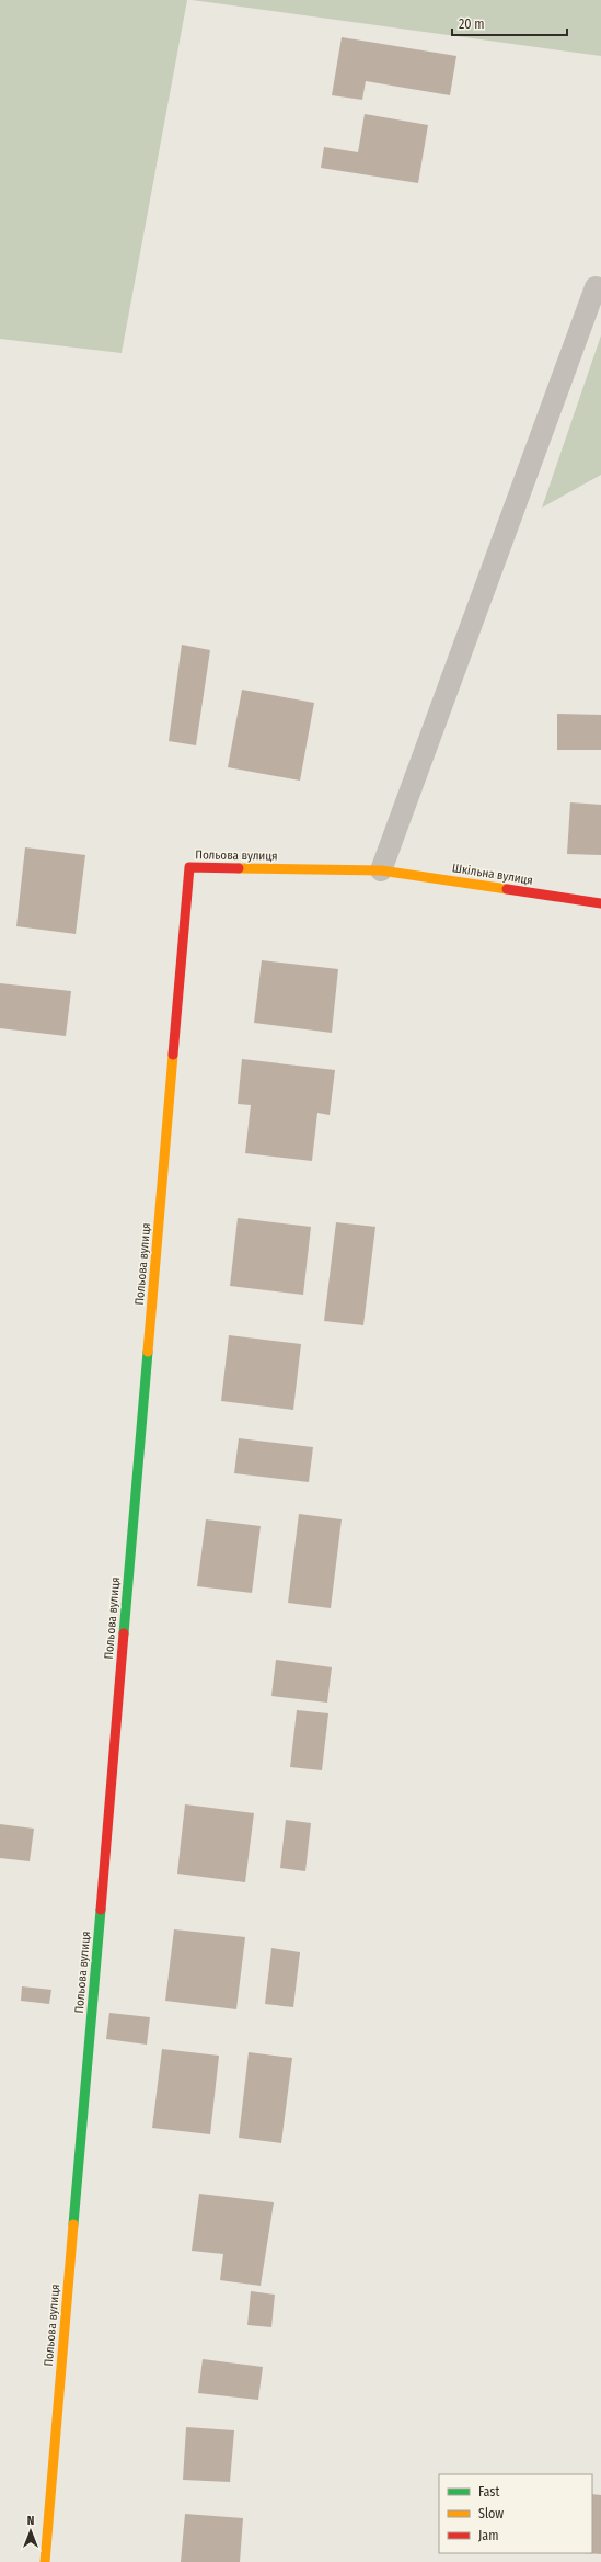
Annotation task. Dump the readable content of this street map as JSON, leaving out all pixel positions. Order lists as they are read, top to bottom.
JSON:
{
  "streets": {
    "street": ["Польова вулиця", "Шкільна вулиця"]
  },
  "crossings": [
    ["Польова вулиця", "Шкільна вулиця"]
  ],
  "legend": ["Fast", "Slow", "Jam"],
  "scale_bar": "20 m",
  "north": "top"
}
